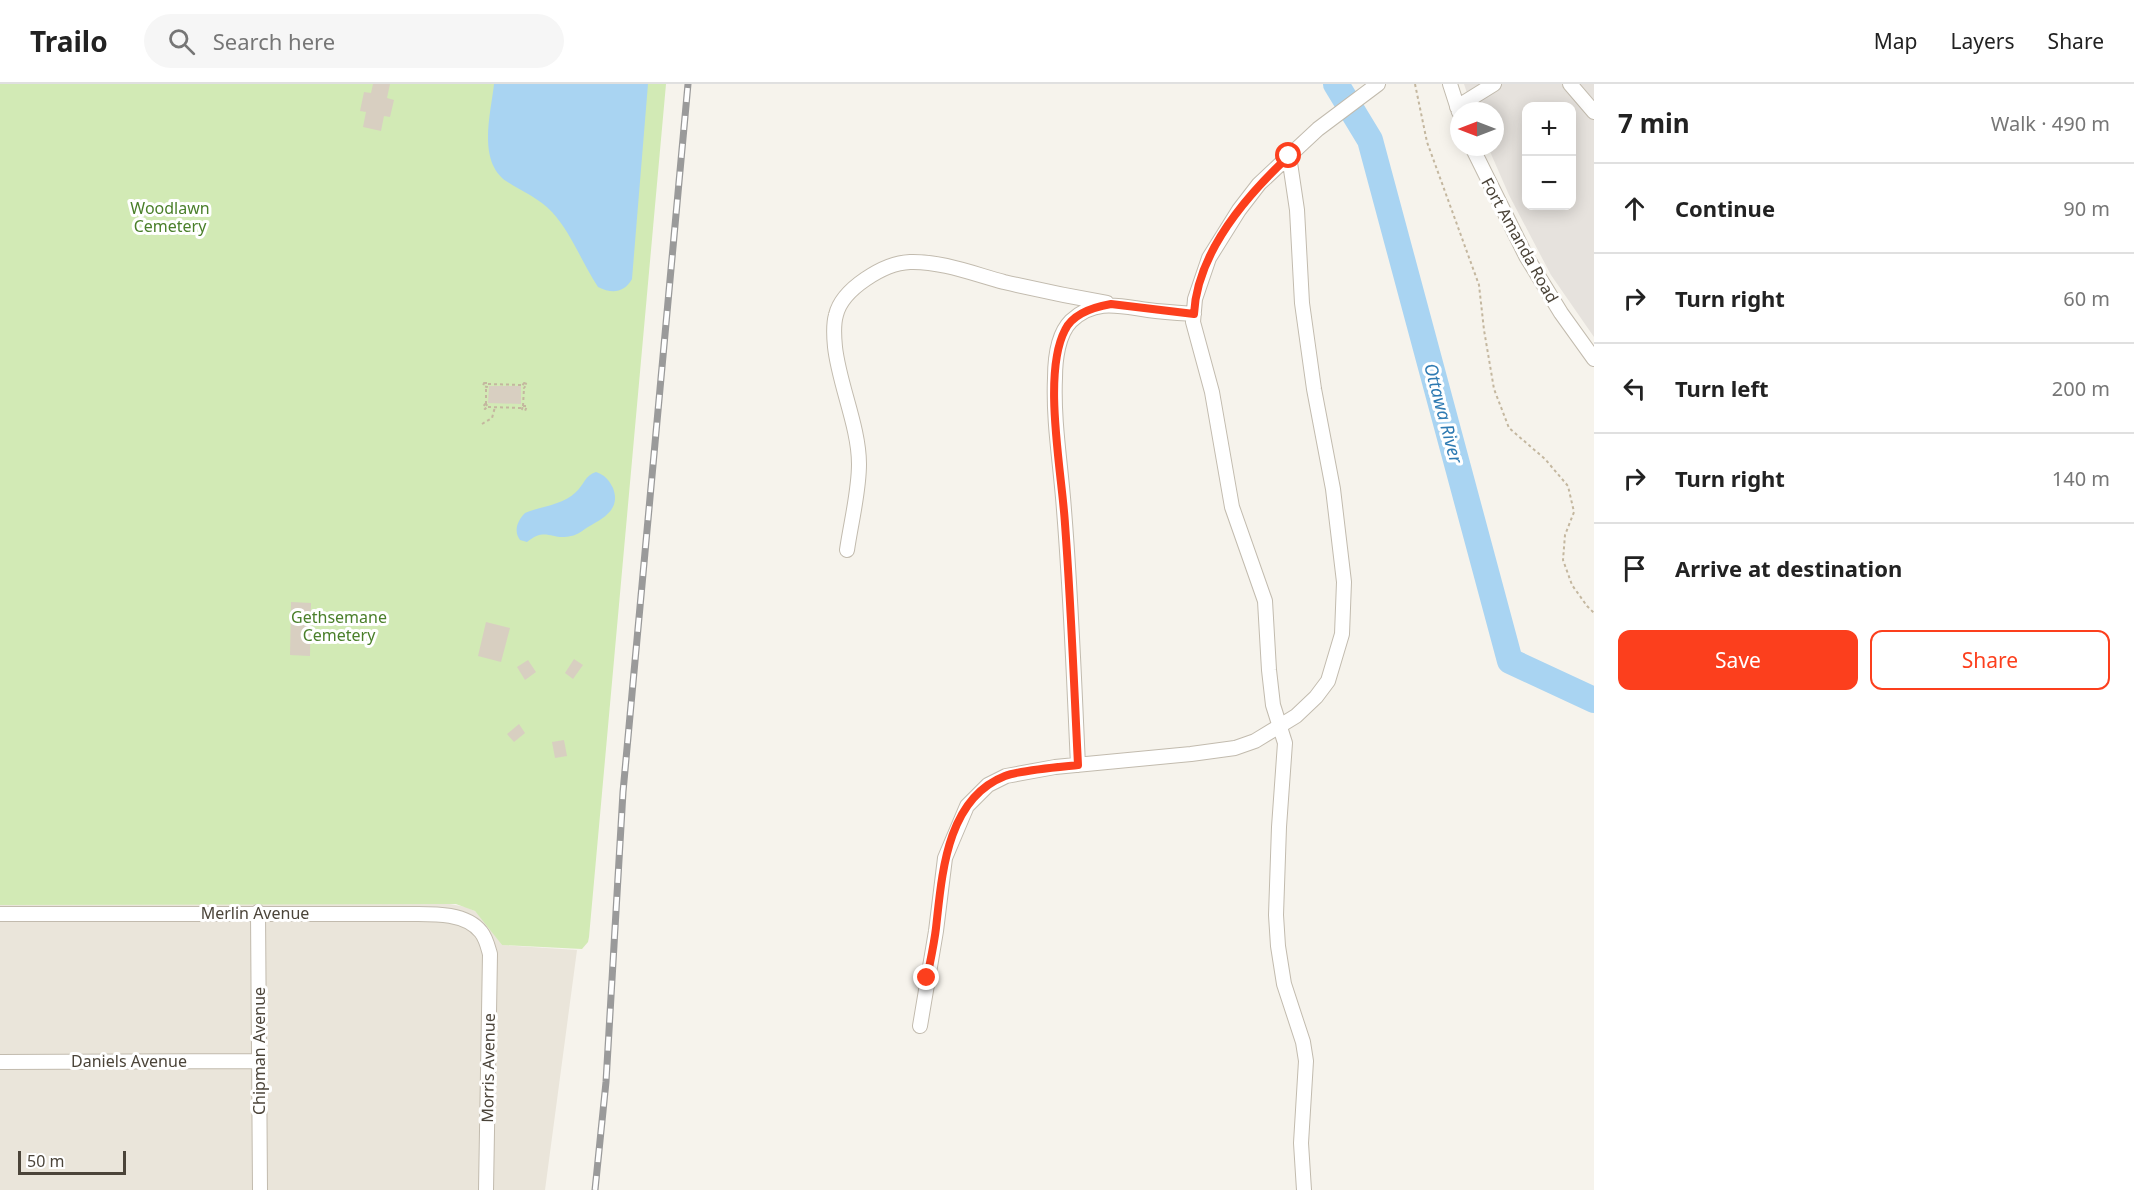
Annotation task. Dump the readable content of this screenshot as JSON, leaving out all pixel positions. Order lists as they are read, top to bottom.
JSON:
{
  "streets": {
    "street": [
      "Fort Amanda Road",
      "Merlin Avenue",
      "Chipman Avenue",
      "Daniels Avenue",
      "Morris Avenue"
    ]
  },
  "crossings": [
    ["Merlin Avenue", "Chipman Avenue"],
    ["Merlin Avenue", "Morris Avenue"],
    ["Chipman Avenue", "Daniels Avenue"]
  ],
  "water": ["Ottawa River"],
  "parks": ["Woodlawn Cemetery", "Gethsemane Cemetery"],
  "scale_bar": "50 m",
  "north": "left",
  "page": {
    "header": "Trailo",
    "search": "Search here",
    "nav": ["Map", "Layers", "Share"],
    "heading": ["7 min", "Walk · 490 m"],
    "map_buttons": ["+", "−"],
    "list": [
      ["Continue", "90 m"],
      ["Turn right", "60 m"],
      ["Turn left", "200 m"],
      ["Turn right", "140 m"],
      "Arrive at destination"
    ],
    "buttons": ["Save", "Share"],
    "scale": "50 m"
  }
}
